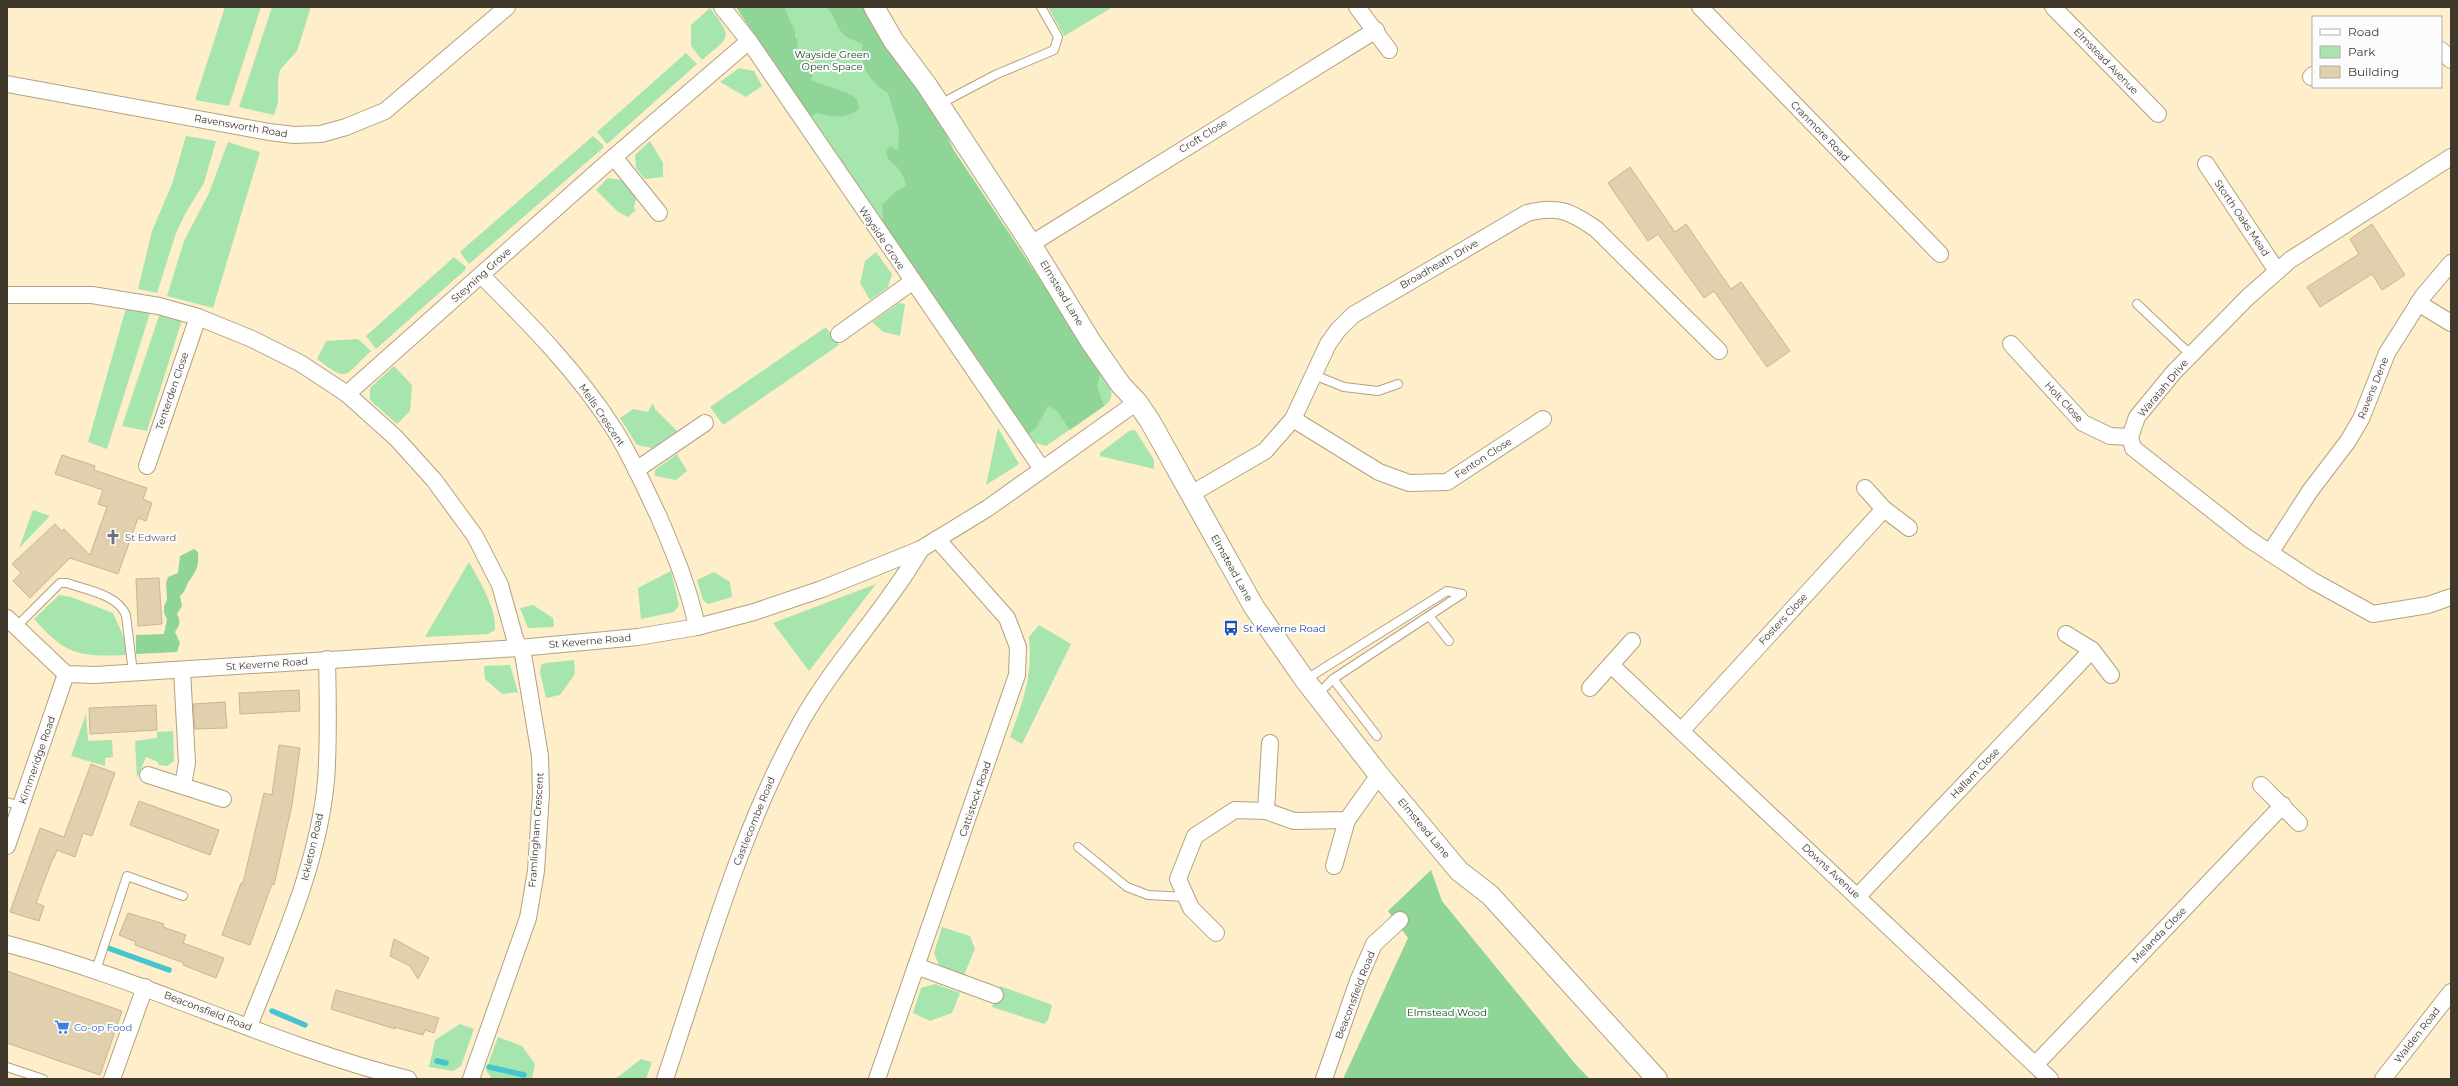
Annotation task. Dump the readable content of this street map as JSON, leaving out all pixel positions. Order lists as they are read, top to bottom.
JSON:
{
  "streets": {
    "street": [
      "Elmstead Avenue",
      "Ravensworth Road",
      "Cranmore Road",
      "Croft Close",
      "Storth Oaks Mead",
      "Wayside Grove",
      "Broadheath Drive",
      "Steyning Grove",
      "Elmstead Lane",
      "Waratah Drive",
      "Ravens Dene",
      "Tenterden Close",
      "Holt Close",
      "Mells Crescent",
      "Fenton Close",
      "Fosters Close",
      "St Keverne Road",
      "Kimmeridge Road",
      "Hallam Close",
      "Cattistock Road",
      "Castlecombe Road",
      "Framlingham Crescent",
      "Ickleton Road",
      "Downs Avenue",
      "Melanda Close",
      "Beaconsfield Road",
      "Walden Road"
    ]
  },
  "crossings": [
    ["Croft Close", "Elmstead Lane"],
    ["Storth Oaks Mead", "Waratah Drive"],
    ["Wayside Grove", "Steyning Grove"],
    ["Wayside Grove", "St Keverne Road"],
    ["Broadheath Drive", "Elmstead Lane"],
    ["Broadheath Drive", "Fenton Close"],
    ["Steyning Grove", "Mells Crescent"],
    ["Steyning Grove", "Framlingham Crescent"],
    ["Elmstead Lane", "St Keverne Road"],
    ["Waratah Drive", "Holt Close"],
    ["Tenterden Close", "Framlingham Crescent"],
    ["Mells Crescent", "St Keverne Road"],
    ["Fosters Close", "Downs Avenue"],
    ["St Keverne Road", "Kimmeridge Road"],
    ["St Keverne Road", "Cattistock Road"],
    ["St Keverne Road", "Castlecombe Road"],
    ["St Keverne Road", "Framlingham Crescent"],
    ["St Keverne Road", "Ickleton Road"],
    ["Hallam Close", "Downs Avenue"],
    ["Ickleton Road", "Beaconsfield Road"],
    ["Downs Avenue", "Melanda Close"]
  ],
  "parks": ["Wayside Green Open Space", "Elmstead Wood"],
  "places": {
    "church": ["St Edward"],
    "bus stop": ["St Keverne Road"],
    "supermarket": ["Co-op Food"]
  },
  "legend": ["Road", "Park", "Building"]
}
